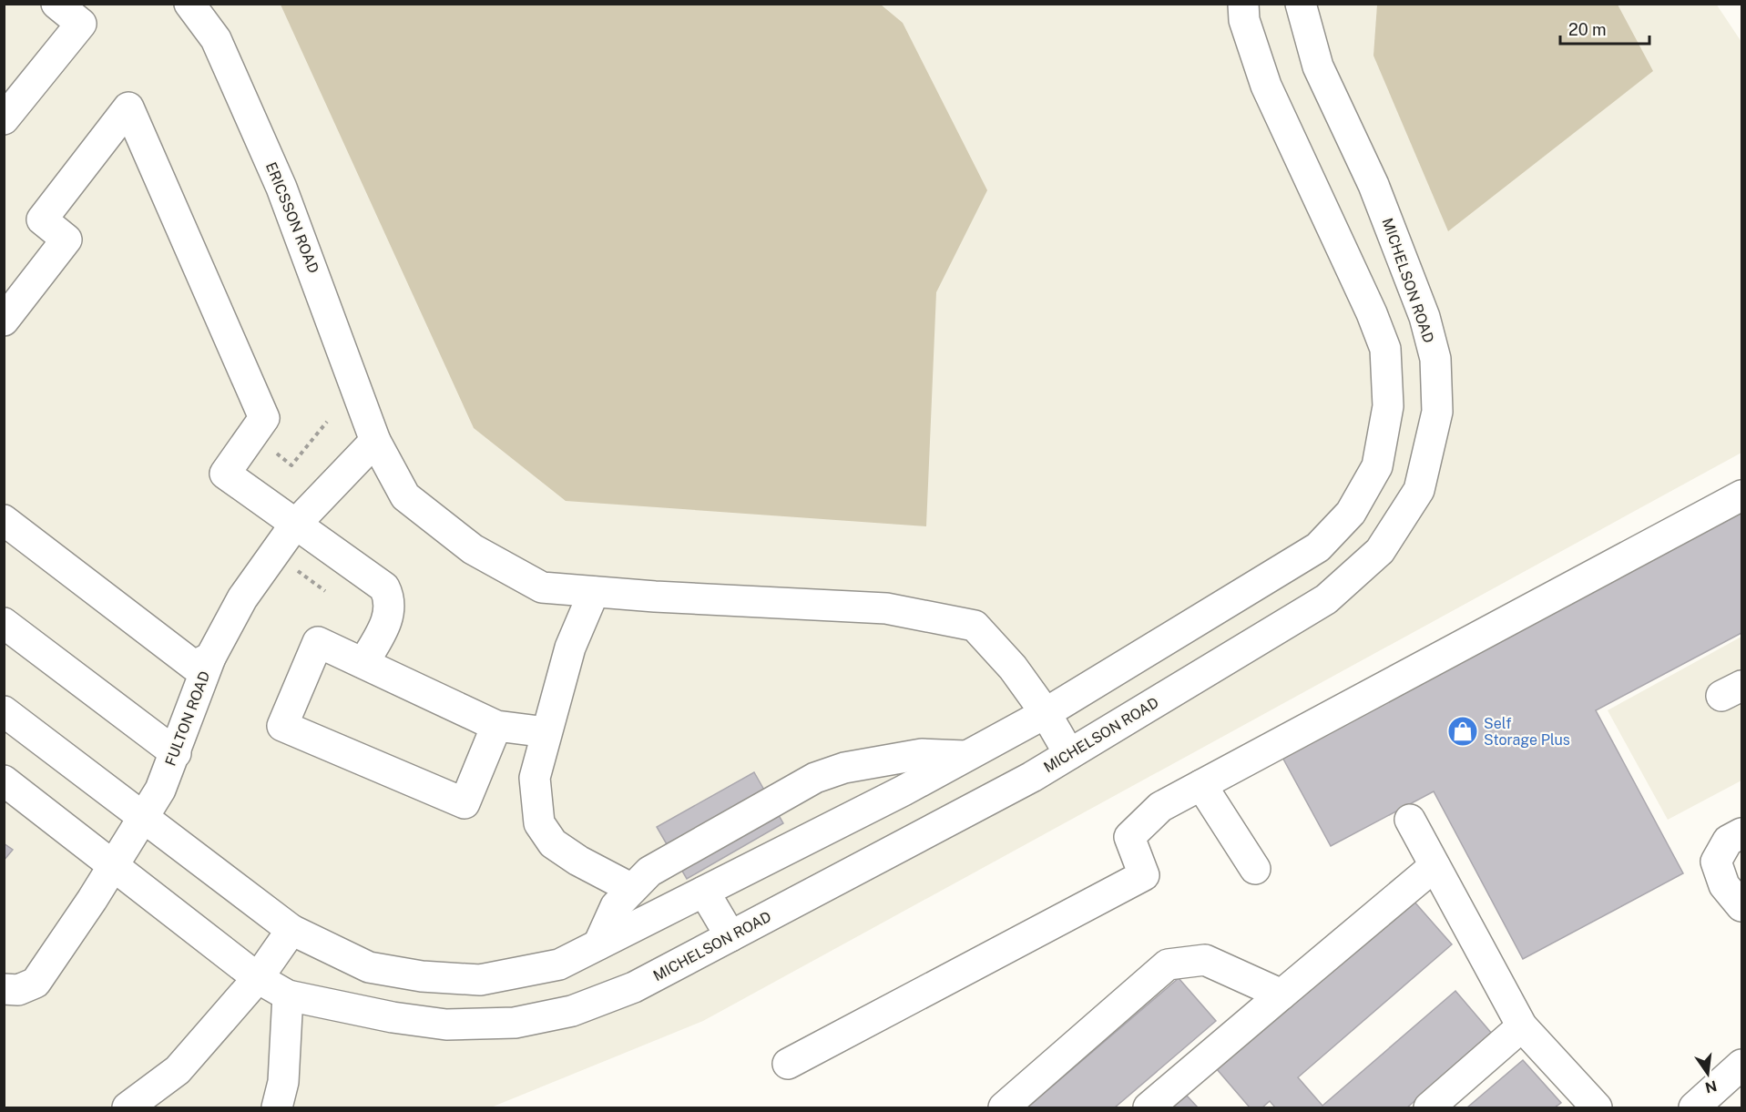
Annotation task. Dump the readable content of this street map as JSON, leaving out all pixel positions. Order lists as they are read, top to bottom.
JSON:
{
  "streets": {
    "street": ["ERICSSON ROAD", "MICHELSON ROAD", "FULTON ROAD"]
  },
  "crossings": [
    ["ERICSSON ROAD", "MICHELSON ROAD"],
    ["ERICSSON ROAD", "FULTON ROAD"],
    ["MICHELSON ROAD", "FULTON ROAD"]
  ],
  "places": {
    "shop": ["Self Storage Plus"]
  },
  "scale_bar": "20 m",
  "north": "bottom"
}
